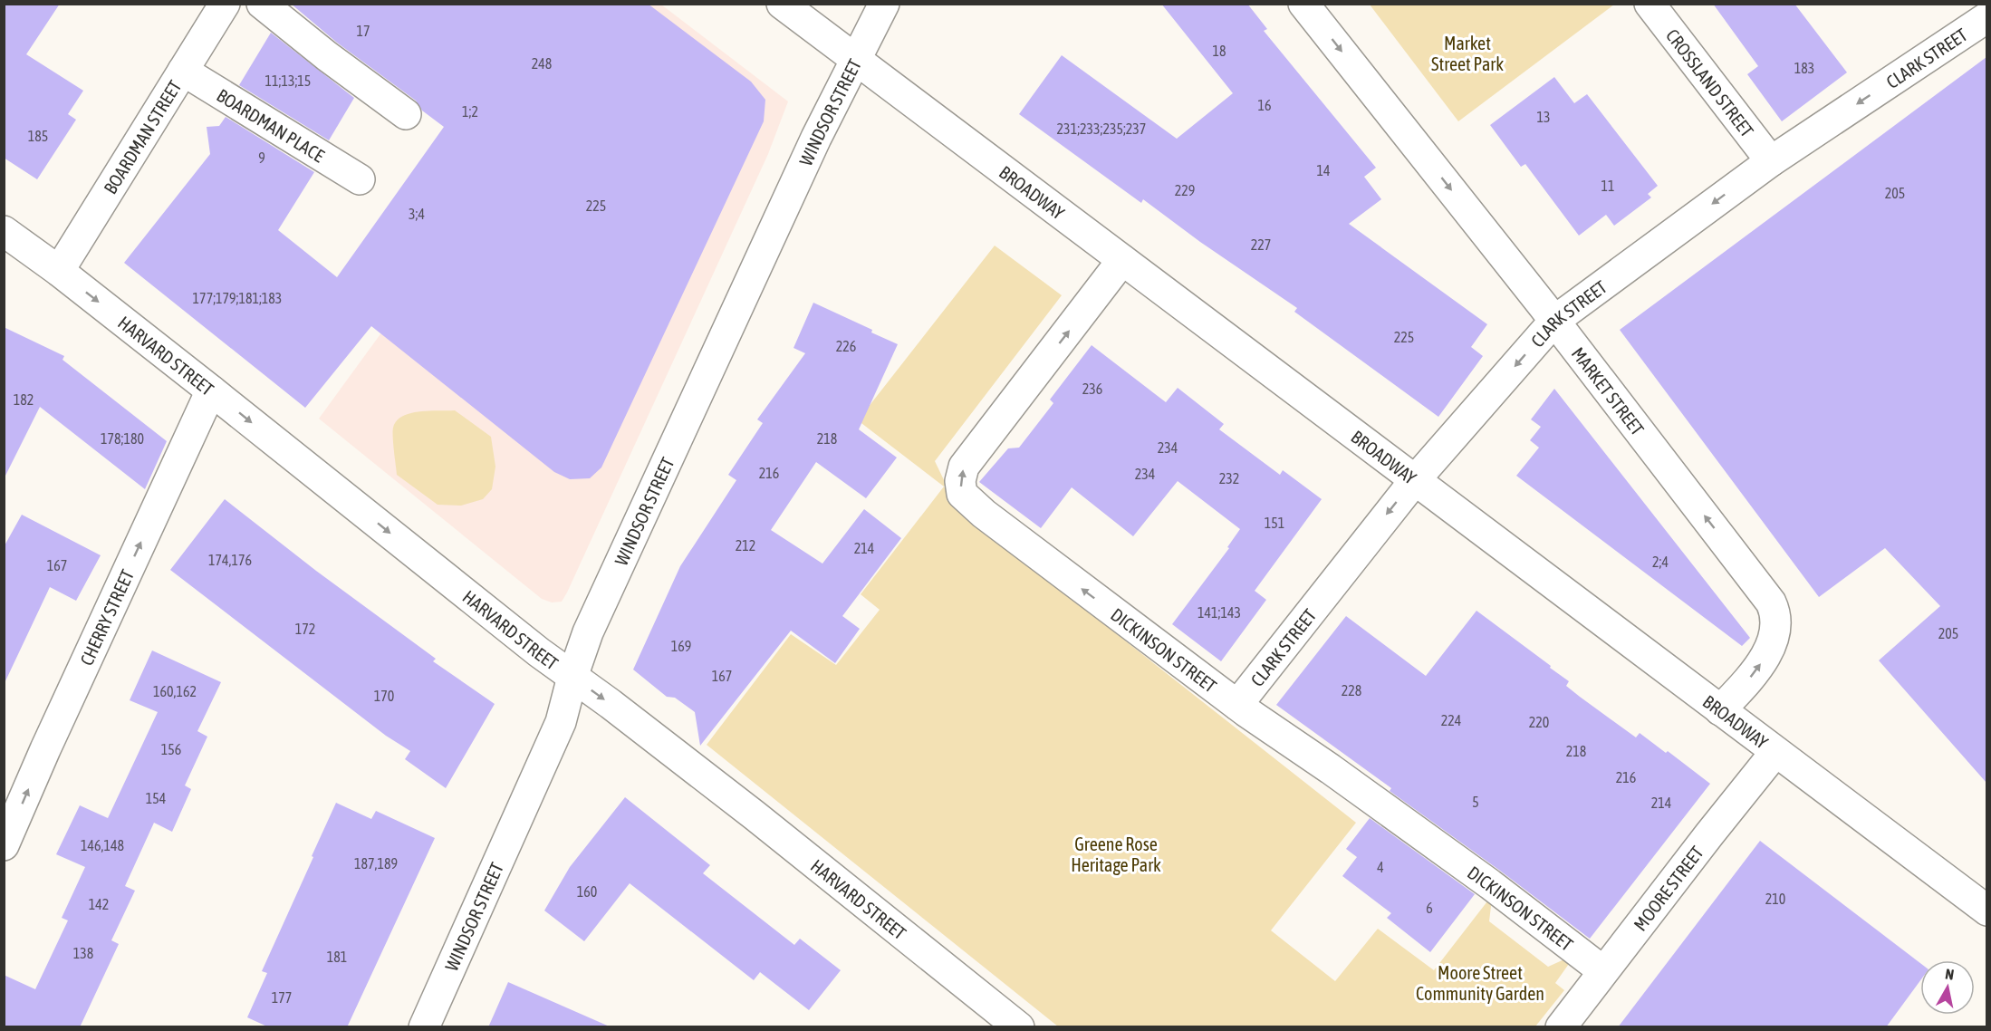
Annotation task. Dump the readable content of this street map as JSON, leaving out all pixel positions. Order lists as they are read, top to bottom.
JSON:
{
  "streets": {
    "street": [
      "CLARK STREET",
      "CROSSLAND STREET",
      "WINDSOR STREET",
      "BOARDMAN PLACE",
      "BOARDMAN STREET",
      "BROADWAY",
      "HARVARD STREET",
      "MARKET STREET",
      "CHERRY STREET",
      "DICKINSON STREET",
      "MOORE STREET"
    ]
  },
  "crossings": [
    ["CLARK STREET", "CROSSLAND STREET"],
    ["CLARK STREET", "BROADWAY"],
    ["CLARK STREET", "MARKET STREET"],
    ["CLARK STREET", "DICKINSON STREET"],
    ["WINDSOR STREET", "BROADWAY"],
    ["WINDSOR STREET", "HARVARD STREET"],
    ["BOARDMAN PLACE", "BOARDMAN STREET"],
    ["BOARDMAN STREET", "HARVARD STREET"],
    ["BROADWAY", "MARKET STREET"],
    ["BROADWAY", "DICKINSON STREET"],
    ["BROADWAY", "MOORE STREET"],
    ["HARVARD STREET", "CHERRY STREET"],
    ["DICKINSON STREET", "MOORE STREET"]
  ],
  "one_way": ["CLARK STREET", "HARVARD STREET", "CHERRY STREET"],
  "parks": ["Market Street Park", "Greene Rose Heritage Park", "Moore Street Community Garden"],
  "house_numbers": [
    "17",
    "18",
    "248",
    "183",
    "11;13;15",
    "16",
    "1;2",
    "13",
    "231;233;235;237",
    "185",
    "9",
    "14",
    "11",
    "229",
    "205",
    "225",
    "3;4",
    "227",
    "177;179;181;183",
    "225",
    "226",
    "236",
    "182",
    "178;180",
    "218",
    "234",
    "216",
    "234",
    "232",
    "151",
    "212",
    "214",
    "174,176",
    "2;4",
    "167",
    "141;143",
    "172",
    "205",
    "169",
    "167",
    "228",
    "160,162",
    "170",
    "224",
    "220",
    "156",
    "218",
    "216",
    "154",
    "5",
    "214",
    "146,148",
    "187,189",
    "4",
    "160",
    "210",
    "142",
    "6",
    "138",
    "181",
    "177"
  ],
  "north": "top"
}
